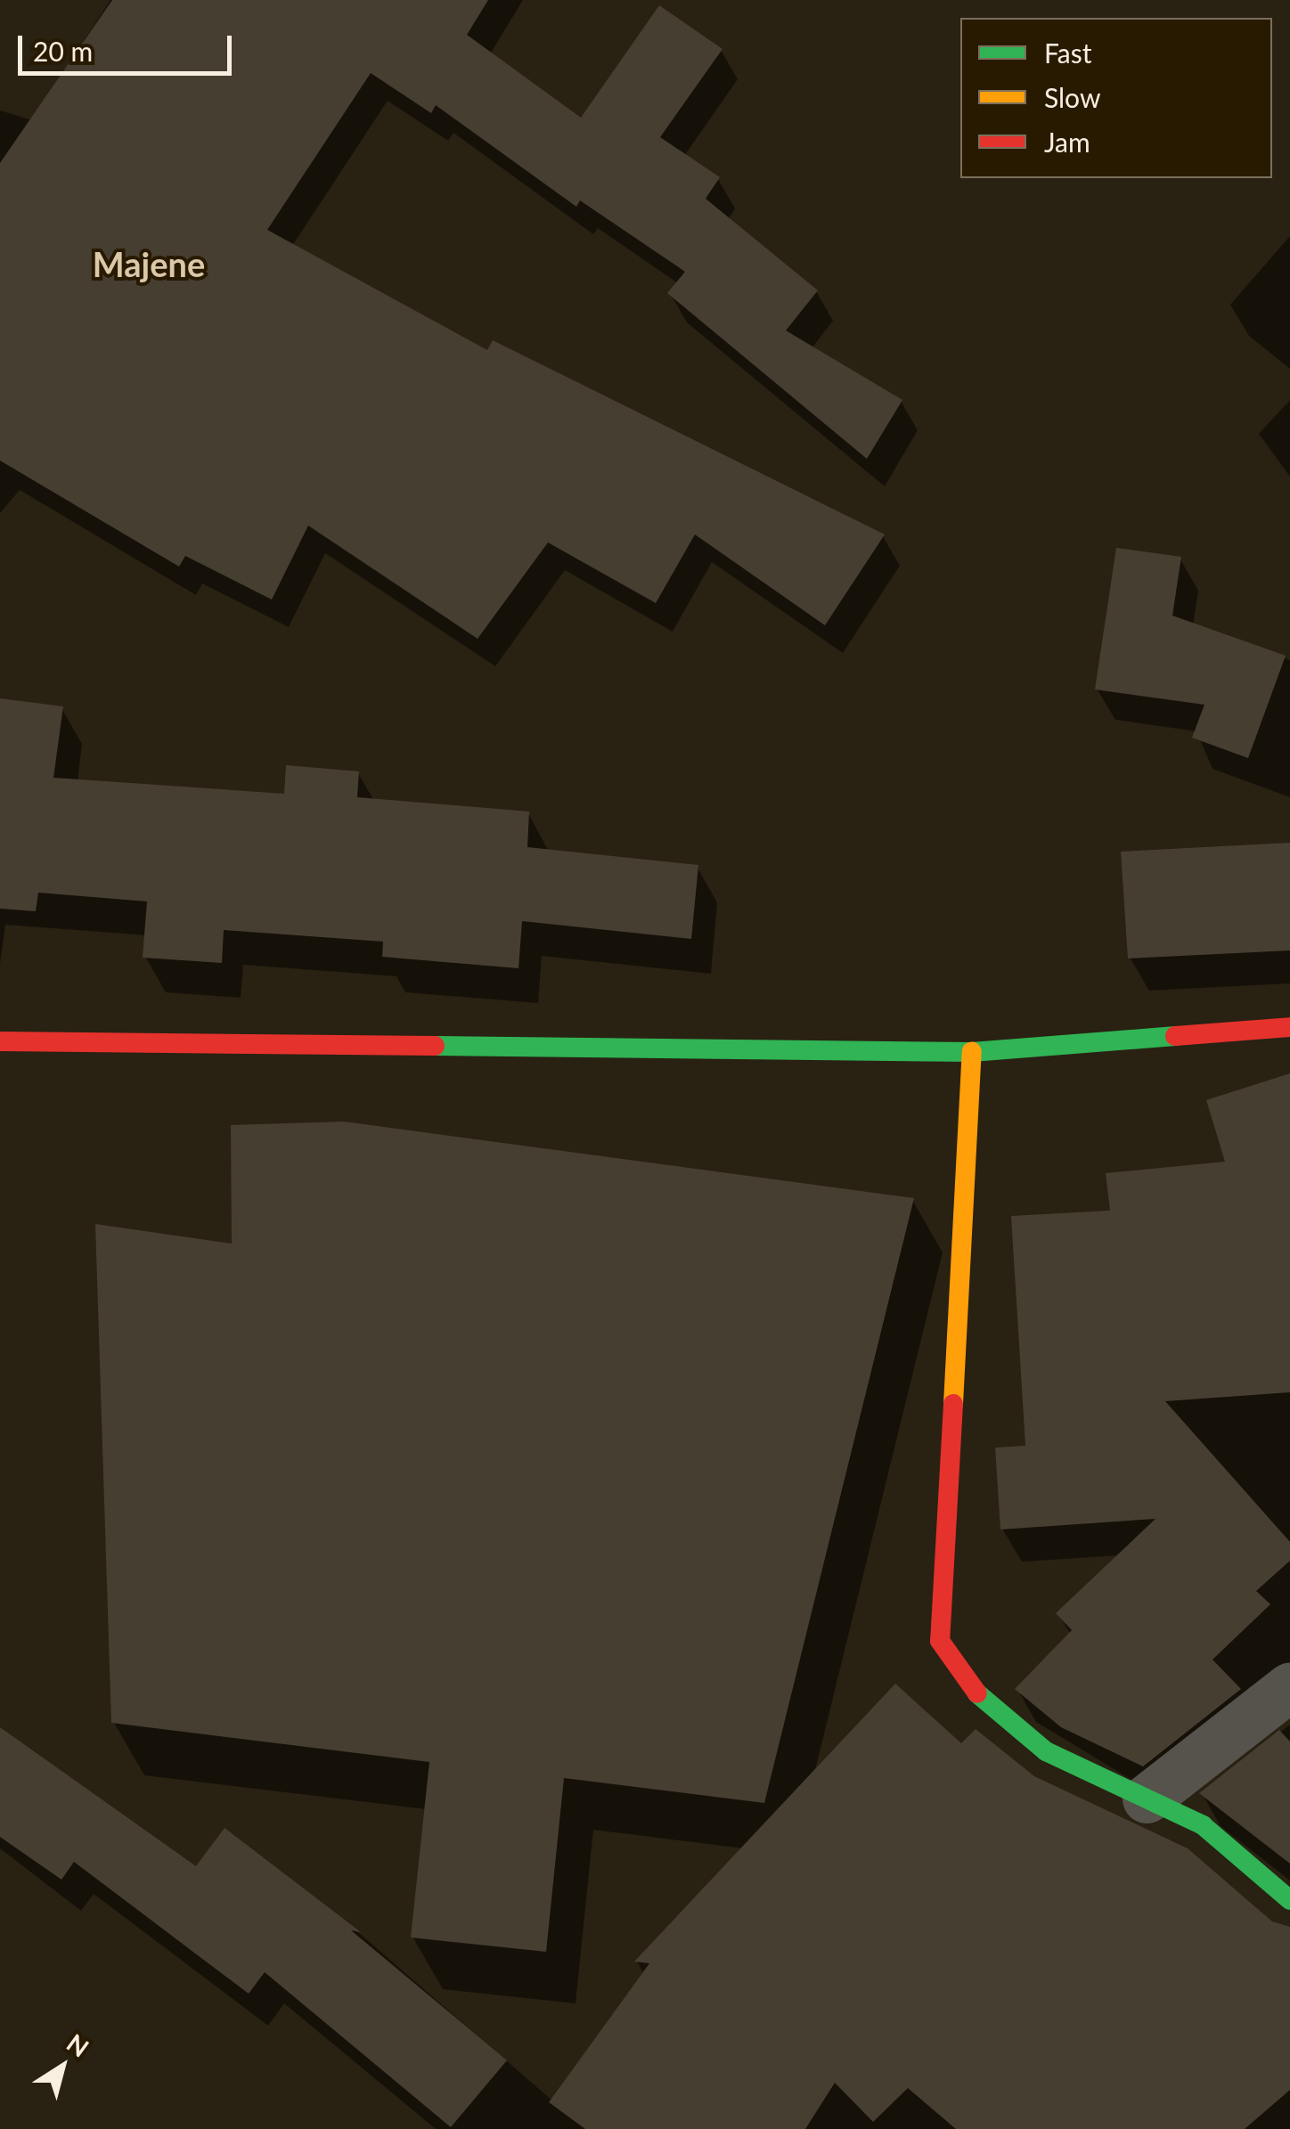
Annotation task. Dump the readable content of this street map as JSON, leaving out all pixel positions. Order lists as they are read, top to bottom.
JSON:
{
  "districts": ["Majene"],
  "legend": ["Fast", "Slow", "Jam"],
  "scale_bar": "20 m",
  "north": "top right"
}
